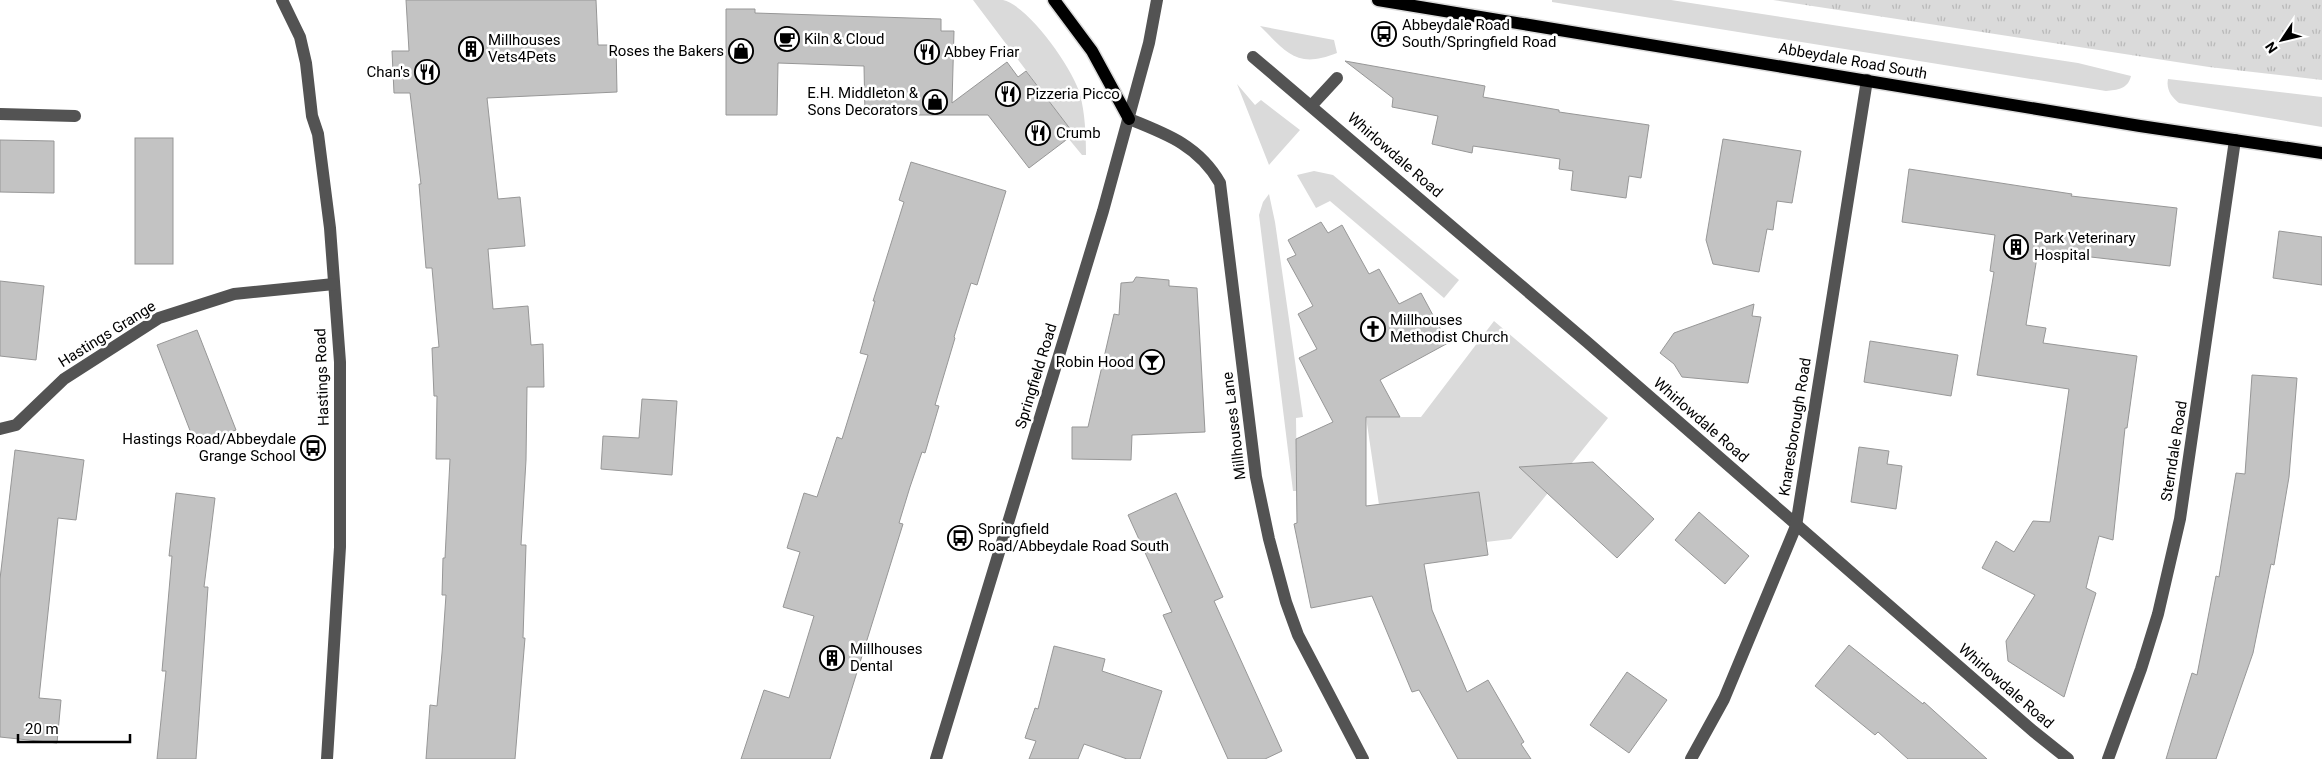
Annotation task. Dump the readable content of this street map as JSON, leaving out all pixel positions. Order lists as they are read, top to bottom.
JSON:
{
  "streets": {
    "main road": ["Abbeydale Road South"],
    "street": [
      "Whirlowdale Road",
      "Hastings Grange",
      "Springfield Road",
      "Hastings Road",
      "Millhouses Lane",
      "Knaresborough Road",
      "Sterndale Road"
    ]
  },
  "crossings": [
    ["Abbeydale Road South", "Knaresborough Road"],
    ["Abbeydale Road South", "Sterndale Road"],
    ["Whirlowdale Road", "Knaresborough Road"],
    ["Hastings Grange", "Hastings Road"],
    ["Springfield Road", "Millhouses Lane"]
  ],
  "places": {
    "bus stop": ["Abbeydale Road South/Springfield Road", "Hastings Road/Abbeydale Grange School", "Springfield Road/Abbeydale Road South"],
    "cafe": ["Kiln & Cloud"],
    "building": ["Millhouses Vets4Pets", "Park Veterinary Hospital", "Millhouses Dental"],
    "shop": ["Roses the Bakers", "E.H. Middleton & Sons Decorators"],
    "restaurant": [
      "Abbey Friar",
      "Chan's",
      "Pizzeria Picco",
      "Crumb"
    ],
    "church": ["Millhouses Methodist Church"],
    "bar": ["Robin Hood"]
  },
  "scale_bar": "20 m",
  "north": "bottom left"
}
